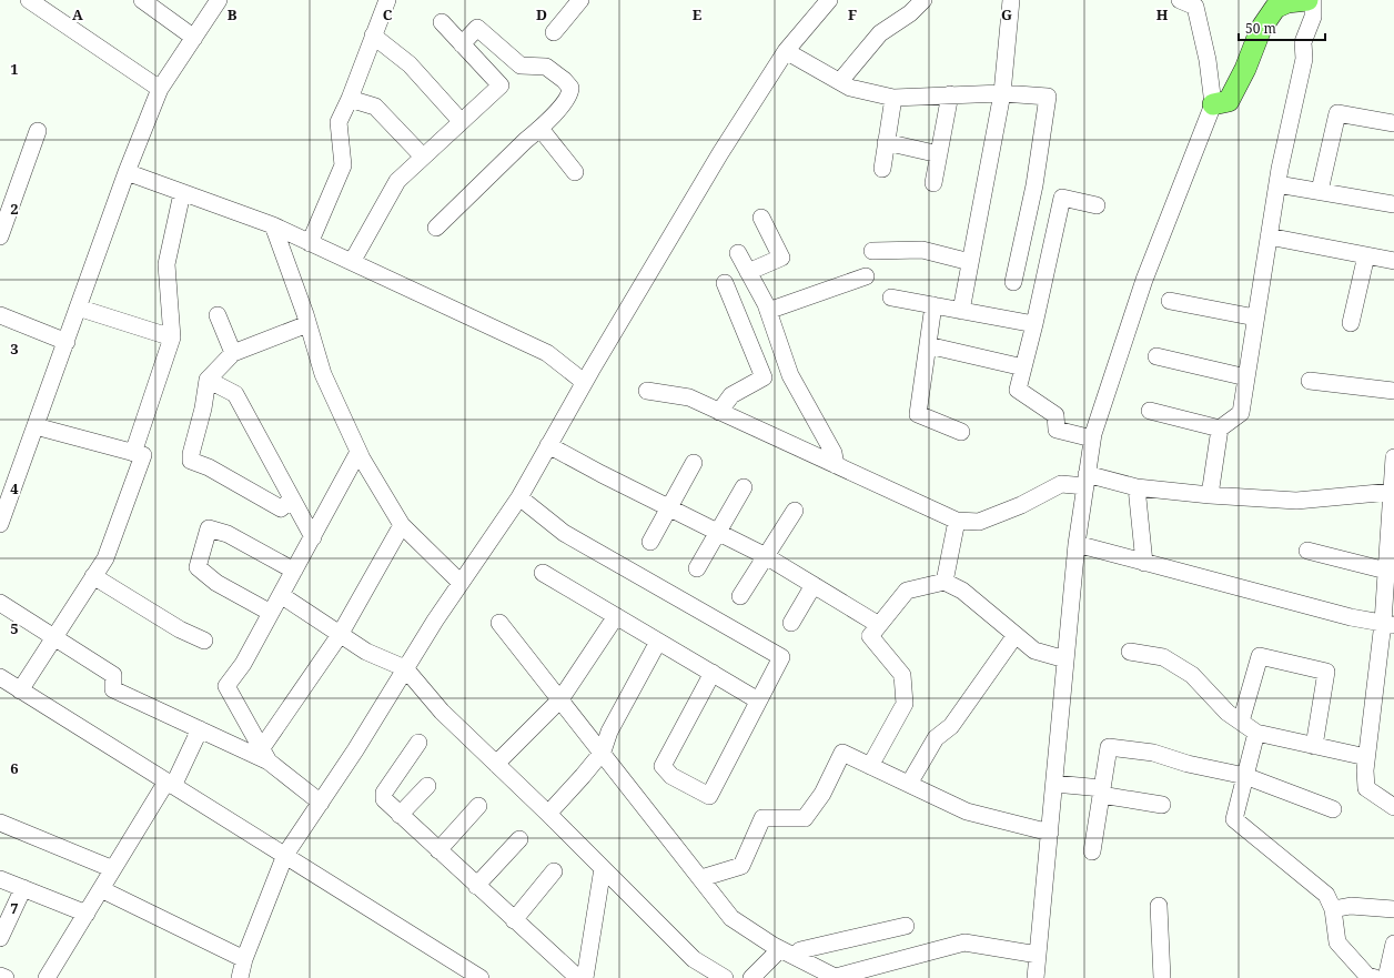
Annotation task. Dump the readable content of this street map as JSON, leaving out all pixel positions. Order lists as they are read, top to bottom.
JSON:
{
  "scale_bar": "50 m",
  "grid": {
    "columns": [
      "A",
      "B",
      "C",
      "D",
      "E",
      "F",
      "G",
      "H"
    ],
    "rows": [
      "1",
      "2",
      "3",
      "4",
      "5",
      "6",
      "7"
    ]
  }
}
